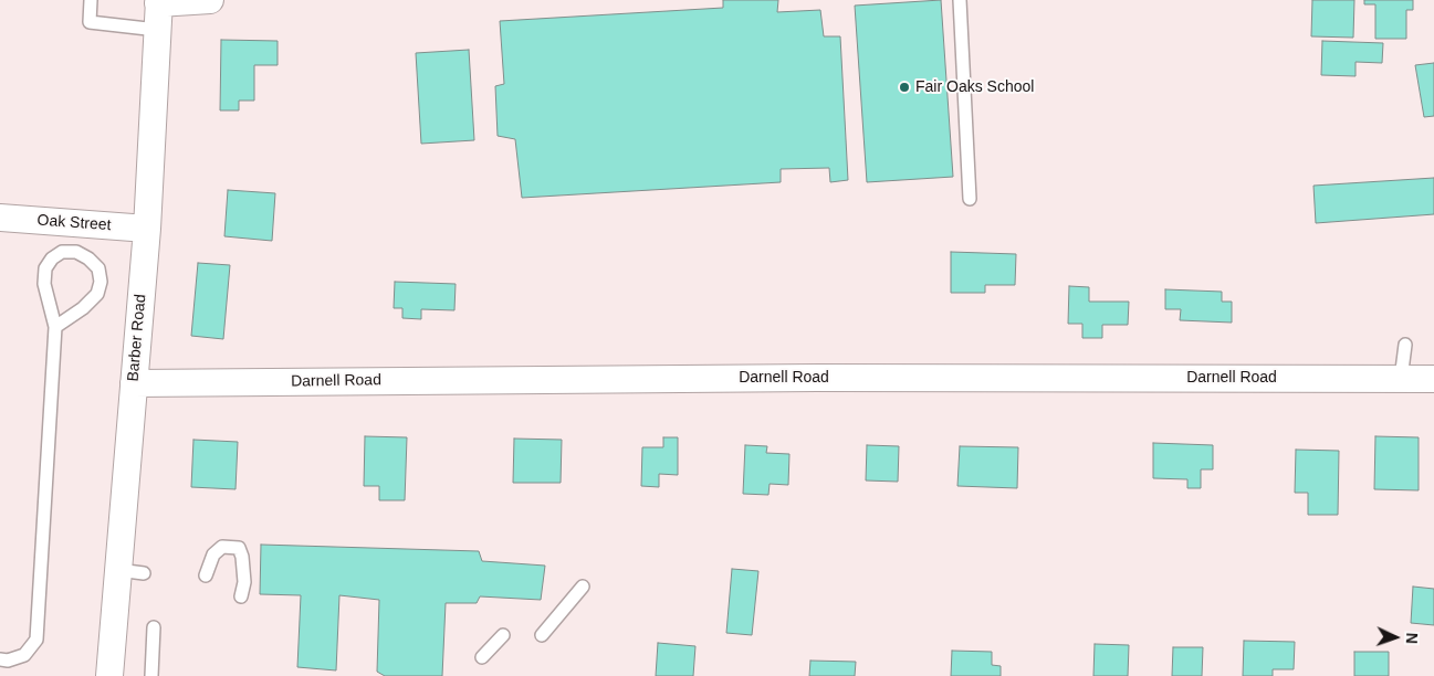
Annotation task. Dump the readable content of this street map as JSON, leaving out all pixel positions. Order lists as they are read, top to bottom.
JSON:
{
  "streets": {
    "street": ["Oak Street", "Barber Road", "Darnell Road"]
  },
  "crossings": [
    ["Oak Street", "Barber Road"],
    ["Barber Road", "Darnell Road"]
  ],
  "places": ["Fair Oaks School"],
  "north": "right"
}
